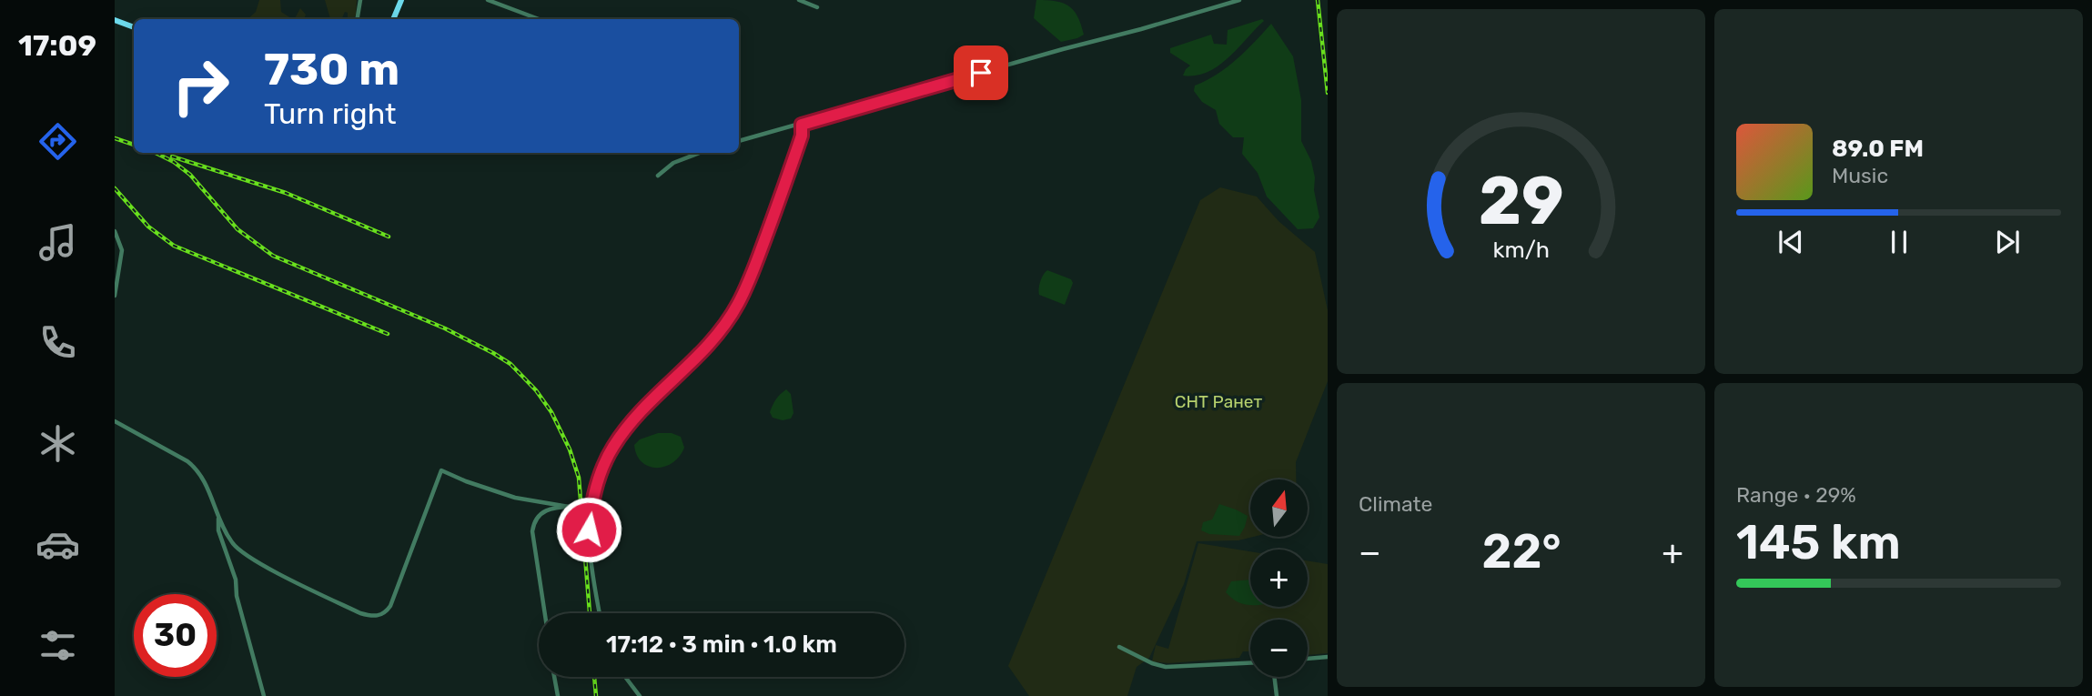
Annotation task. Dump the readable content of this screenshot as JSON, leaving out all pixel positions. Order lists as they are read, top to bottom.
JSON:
{
  "parks": ["СНТ Ранет"],
  "north": "top",
  "page": {
    "tabs": "17:09",
    "turn": ["730 m", "Turn right"],
    "song": ["89.0 FM", "Music"],
    "tile": [
      "Climate",
      ["Range · 29%", "145 km"]
    ],
    "map_buttons": ["+", "−"],
    "heat": ["−", "22°", "+"],
    "limit": "30",
    "trip": "17:12 · 3 min · 1.0 km",
    "gauge": ["29", "km/h"]
  }
}
